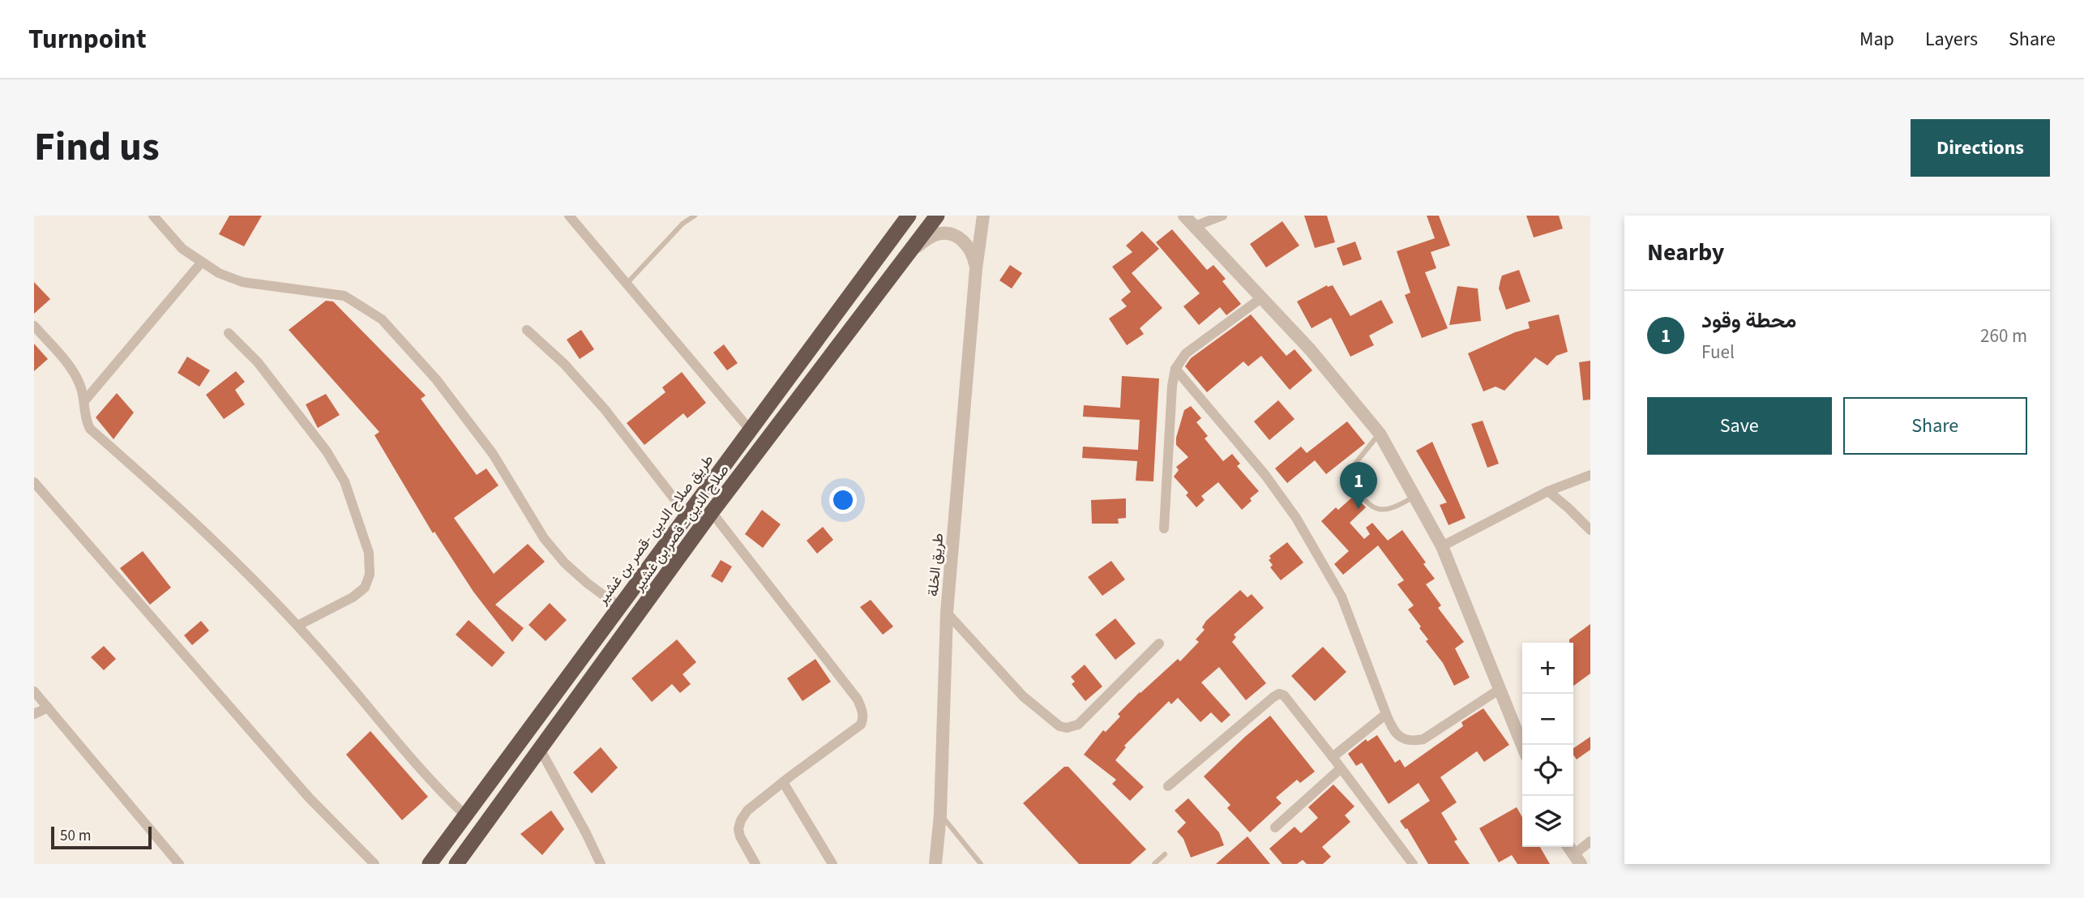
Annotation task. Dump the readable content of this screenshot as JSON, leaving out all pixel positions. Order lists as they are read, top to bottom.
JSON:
{
  "streets": {
    "highway": ["صلاح الدين - قصر بن غشير", "طريق صلاح الدين -قصر بن غشير"],
    "street": ["طريق الخلة"]
  },
  "crossings": [
    ["صلاح الدين - قصر بن غشير", "طريق الخلة"]
  ],
  "scale_bar": "50 m",
  "page": {
    "header": "Turnpoint",
    "nav": ["Map", "Layers", "Share"],
    "title": "Find us",
    "buttons": [
      "Directions",
      ["Save", "Share"]
    ],
    "heading": "Nearby",
    "list": [
      {
        "mark": "1",
        "name": "محطة وقود",
        "note": "Fuel",
        "value": "260 m"
      }
    ],
    "pins": "1",
    "map_buttons": ["+", "−"],
    "scale": "50 m"
  }
}
